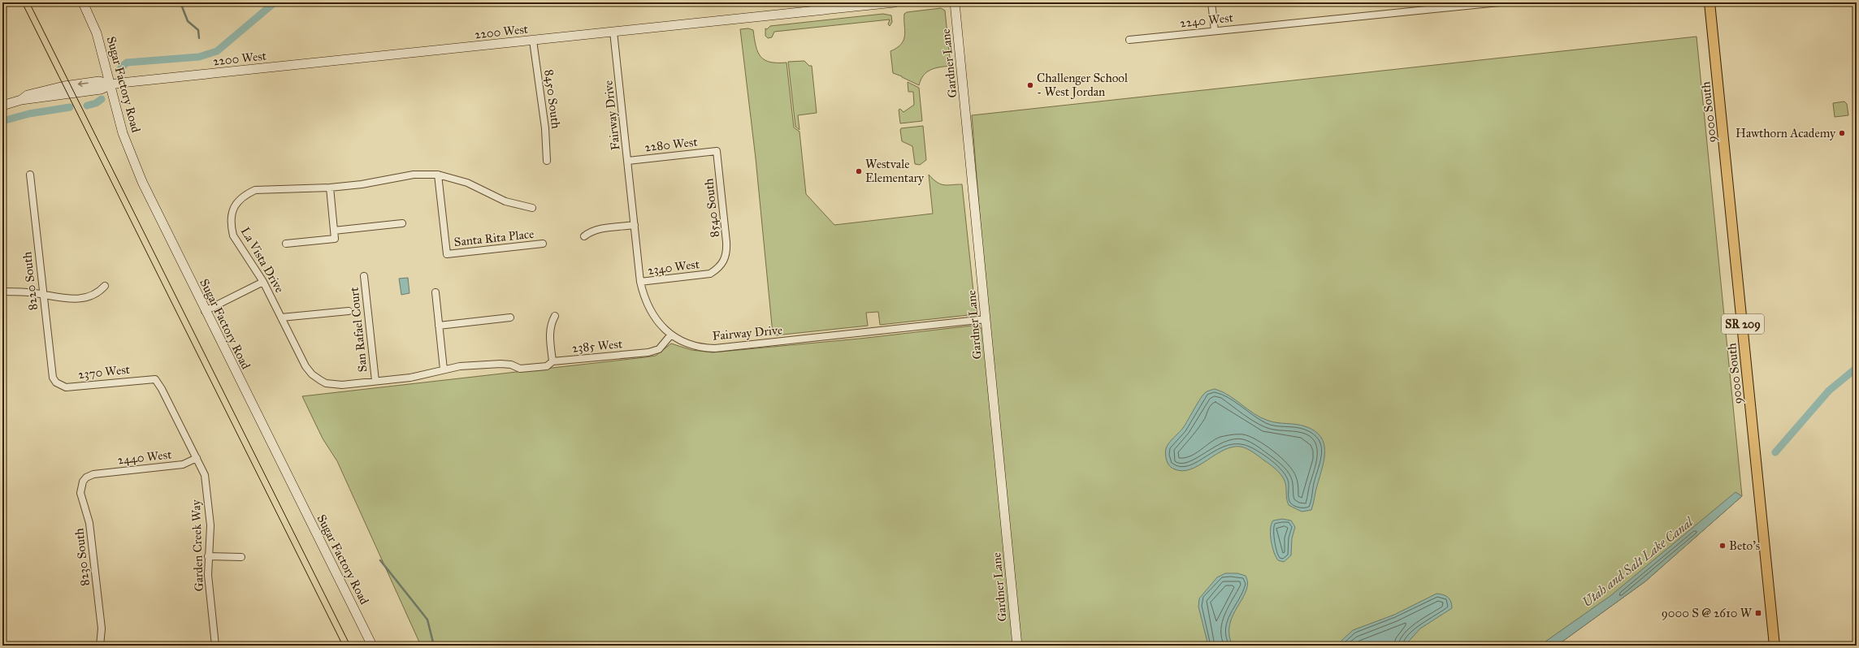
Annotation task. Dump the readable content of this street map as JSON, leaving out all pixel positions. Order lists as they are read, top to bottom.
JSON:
{
  "streets": {
    "main road": ["9000 South", "SR 209"],
    "street": [
      "2240 West",
      "2200 West",
      "Gardner Lane",
      "Sugar Factory Road",
      "8450 South",
      "Fairway Drive",
      "2280 West",
      "8540 South",
      "Santa Rita Place",
      "La Vista Drive",
      "2340 West",
      "8220 South",
      "San Rafael Court",
      "2385 West",
      "2370 West",
      "2440 West",
      "Garden Creek Way",
      "8230 South"
    ]
  },
  "crossings": [
    ["2200 West", "Sugar Factory Road"],
    ["2200 West", "8450 South"],
    ["2200 West", "Fairway Drive"],
    ["Gardner Lane", "Fairway Drive"],
    ["Fairway Drive", "2280 West"],
    ["Fairway Drive", "2340 West"],
    ["Fairway Drive", "2385 West"],
    ["2280 West", "8540 South"],
    ["8540 South", "2340 West"],
    ["Santa Rita Place", "La Vista Drive"],
    ["La Vista Drive", "San Rafael Court"],
    ["La Vista Drive", "2385 West"],
    ["8220 South", "2370 West"],
    ["2370 West", "Garden Creek Way"],
    ["2440 West", "Garden Creek Way"],
    ["2440 West", "8230 South"]
  ],
  "water": ["Utah and Salt Lake Canal"],
  "places": {
    "other": [
      "Challenger School - West Jordan",
      "Hawthorn Academy",
      "Westvale Elementary",
      "Beto's"
    ],
    "transit": ["9000 S @ 2610 W"]
  }
}
